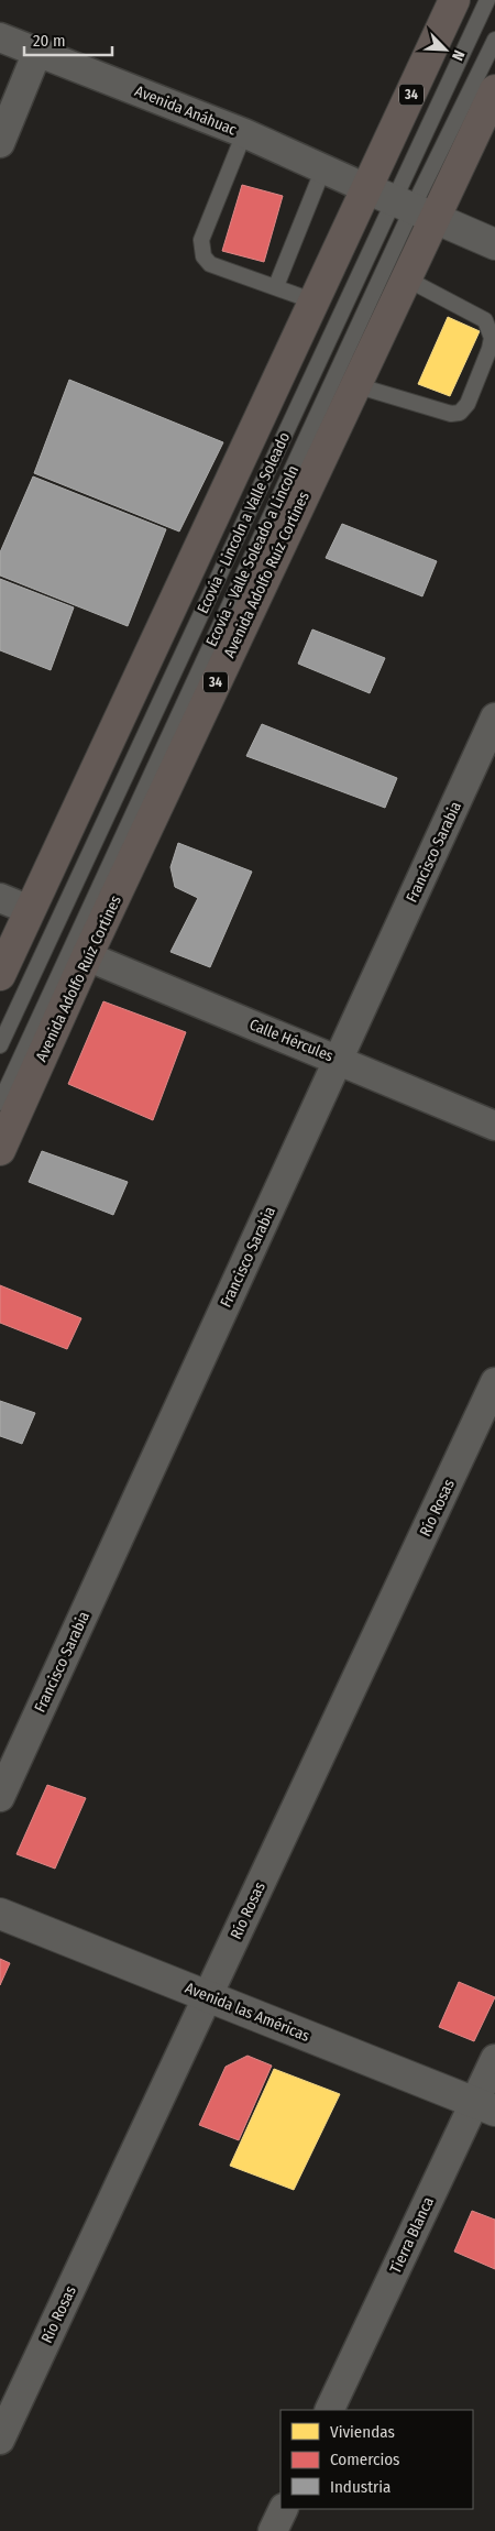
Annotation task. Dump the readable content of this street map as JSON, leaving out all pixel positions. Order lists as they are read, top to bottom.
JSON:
{
  "streets": {
    "main road": ["34", "Avenida Adolfo Ruíz Cortines", "Avenida las Américas"],
    "street": [
      "Avenida Anáhuac",
      "Francisco Sarabia",
      "Calle Hércules",
      "Río Rosas",
      "Tierra Blanca"
    ],
    "lane": ["Ecovía - Lincoln a Valle Soleado", "Ecovía - Valle Soleado a Lincoln"]
  },
  "crossings": [
    ["Avenida Anáhuac", "Ecovía - Lincoln a Valle Soleado"],
    ["Avenida Anáhuac", "Ecovía - Valle Soleado a Lincoln"],
    ["Avenida Anáhuac", "Avenida Adolfo Ruíz Cortines"],
    ["Ecovía - Lincoln a Valle Soleado", "Ecovía - Valle Soleado a Lincoln"],
    ["Ecovía - Lincoln a Valle Soleado", "Avenida Adolfo Ruíz Cortines"],
    ["Ecovía - Valle Soleado a Lincoln", "Avenida Adolfo Ruíz Cortines"],
    ["Avenida Adolfo Ruíz Cortines", "Calle Hércules"],
    ["Francisco Sarabia", "Calle Hércules"],
    ["Río Rosas", "Avenida las Américas"],
    ["Avenida las Américas", "Tierra Blanca"]
  ],
  "legend": ["Viviendas", "Comercios", "Industria"],
  "scale_bar": "20 m",
  "north": "bottom right"
}
